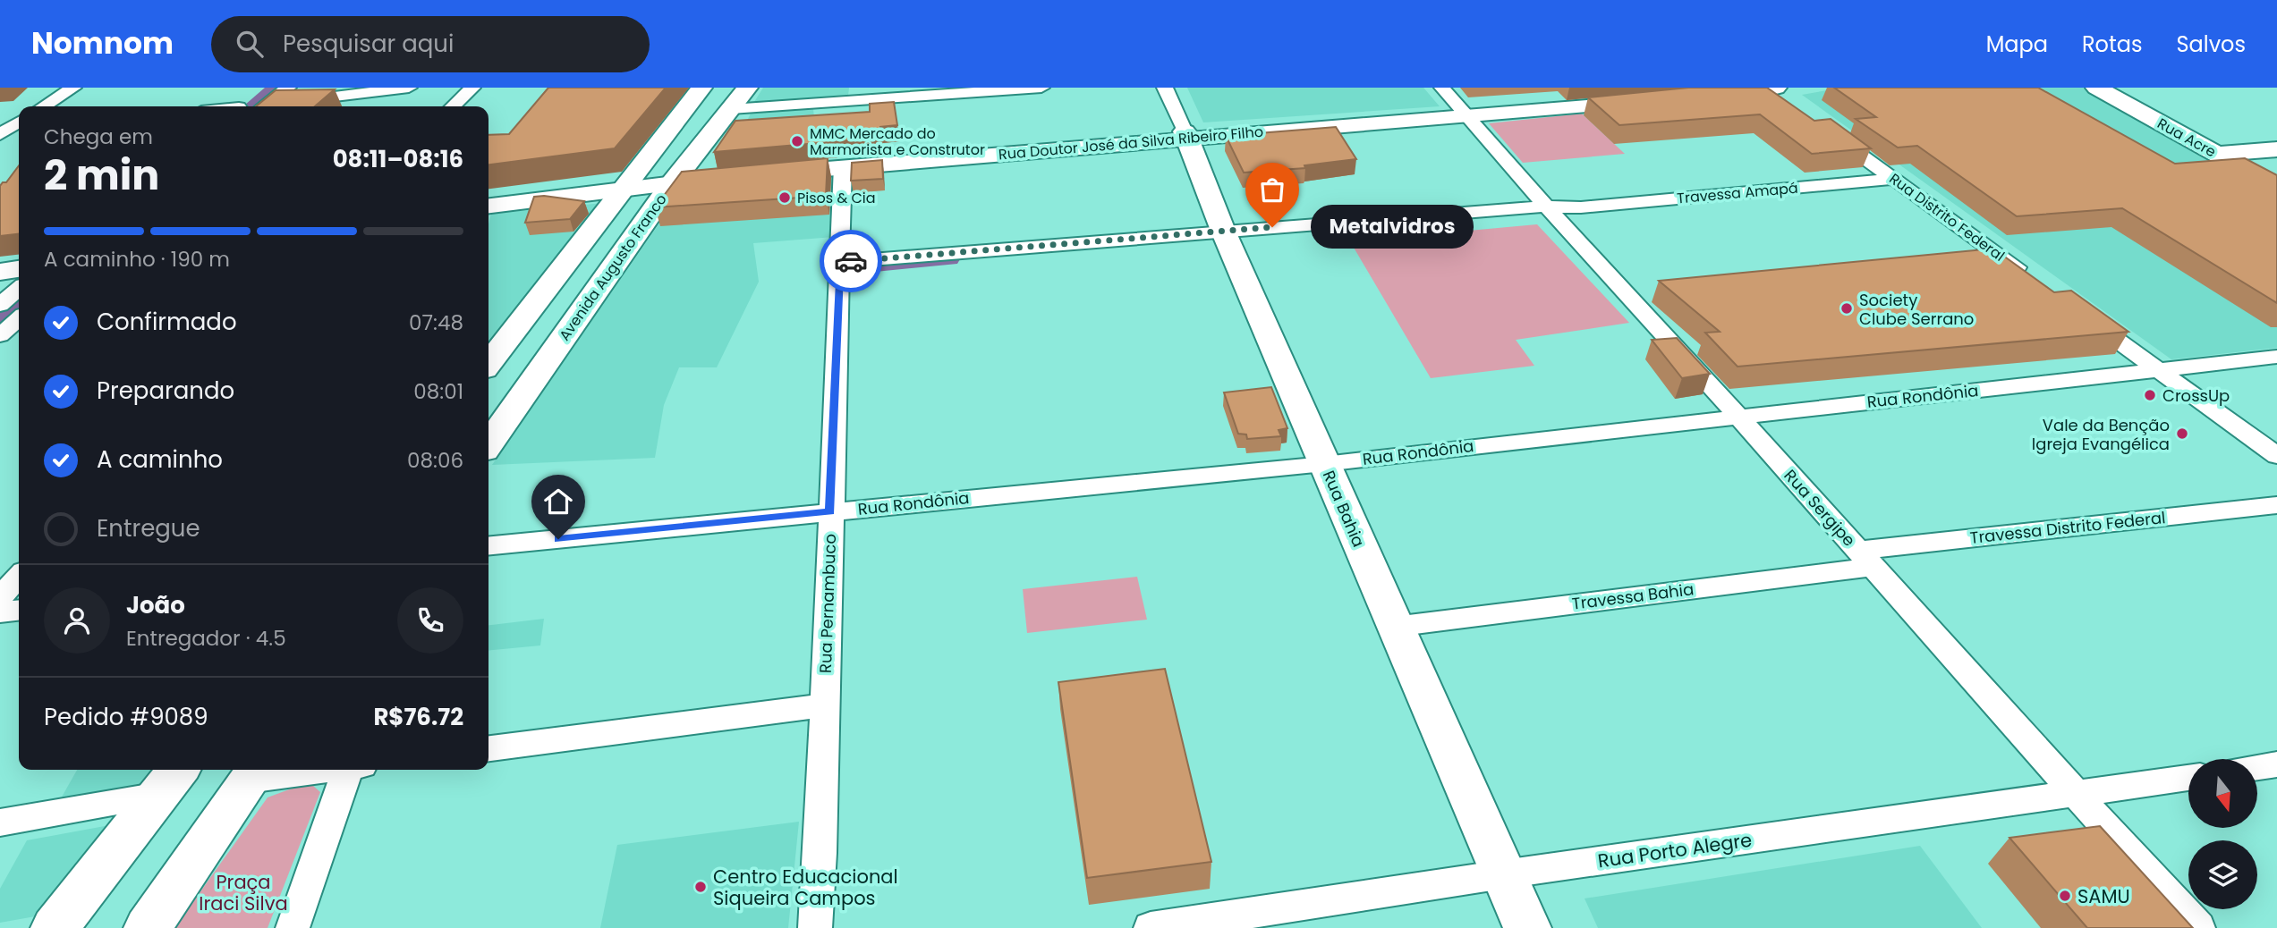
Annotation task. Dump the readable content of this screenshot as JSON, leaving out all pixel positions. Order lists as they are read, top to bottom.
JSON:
{
  "streets": {
    "main road": [
      "Rua Acre",
      "Rua Doutor José da Silva Ribeiro Filho",
      "Avenida Augusto Franco",
      "Rua Bahia"
    ],
    "street": [
      "Travessa Amapá",
      "Rua Distrito Federal",
      "Rua Rondônia",
      "Rua Sergipe",
      "Travessa Distrito Federal",
      "Travessa Bahia",
      "Rua Pernambuco",
      "Rua Porto Alegre"
    ]
  },
  "crossings": [
    ["Rua Doutor José da Silva Ribeiro Filho", "Avenida Augusto Franco"],
    ["Rua Doutor José da Silva Ribeiro Filho", "Rua Sergipe"],
    ["Rua Doutor José da Silva Ribeiro Filho", "Rua Bahia"],
    ["Rua Doutor José da Silva Ribeiro Filho", "Rua Pernambuco"],
    ["Travessa Amapá", "Rua Distrito Federal"],
    ["Travessa Amapá", "Rua Sergipe"],
    ["Travessa Amapá", "Rua Bahia"],
    ["Travessa Amapá", "Rua Pernambuco"],
    ["Rua Rondônia", "Rua Sergipe"],
    ["Rua Rondônia", "Rua Bahia"],
    ["Rua Rondônia", "Rua Pernambuco"],
    ["Rua Sergipe", "Travessa Distrito Federal"],
    ["Rua Sergipe", "Travessa Bahia"],
    ["Rua Sergipe", "Rua Porto Alegre"],
    ["Rua Bahia", "Travessa Bahia"],
    ["Rua Bahia", "Rua Porto Alegre"],
    ["Travessa Distrito Federal", "Travessa Bahia"]
  ],
  "parks": ["Praça Iraci Silva"],
  "places": [
    "MMC Mercado do Marmorista e Construtor",
    "Pisos & Cia",
    "Metalvidros",
    "Society Clube Serrano",
    "CrossUp",
    "Vale da Benção Igreja Evangélica",
    "Centro Educacional Siqueira Campos",
    "SAMU"
  ],
  "north": "bottom",
  "page": {
    "header": "Nomnom",
    "search": "Pesquisar aqui",
    "nav": ["Mapa", "Rotas", "Salvos"],
    "heading": ["2 min", "Chega em", "08:11–08:16"],
    "panel": [
      "João",
      "Entregador · 4.5",
      "Pedido #9089",
      "R$76.72"
    ],
    "bubble": "Metalvidros",
    "bar": "A caminho · 190 m",
    "list": [
      ["Confirmado", "07:48"],
      ["Preparando", "08:01"],
      ["A caminho", "08:06"],
      "Entregue"
    ]
  }
}
